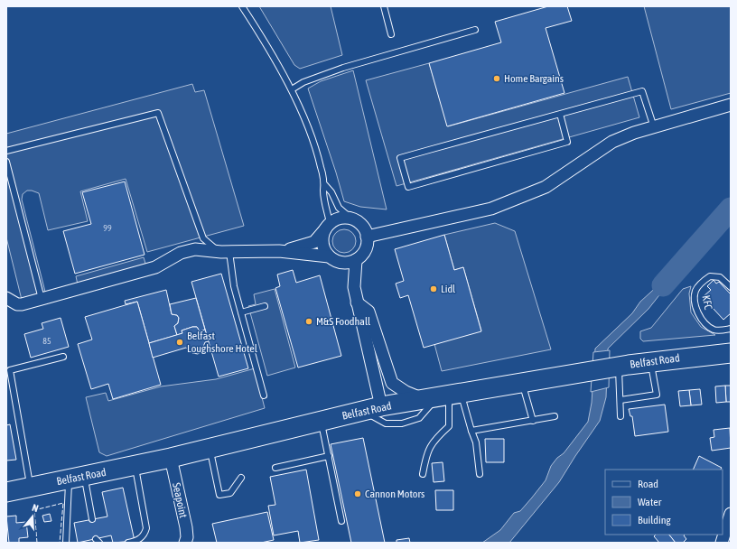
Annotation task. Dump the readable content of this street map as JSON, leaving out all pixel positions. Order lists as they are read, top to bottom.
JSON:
{
  "streets": {
    "highway": ["Belfast Road"],
    "street": ["Seapoint"],
    "lane": ["KFC"]
  },
  "crossings": [
    ["Belfast Road", "Seapoint"]
  ],
  "places": [
    "Home Bargains",
    "Lidl",
    "M&S Foodhall",
    "Belfast Loughshore Hotel",
    "Cannon Motors"
  ],
  "house_numbers": ["99", "85"],
  "legend": ["Road", "Water", "Building"],
  "north": "top"
}
